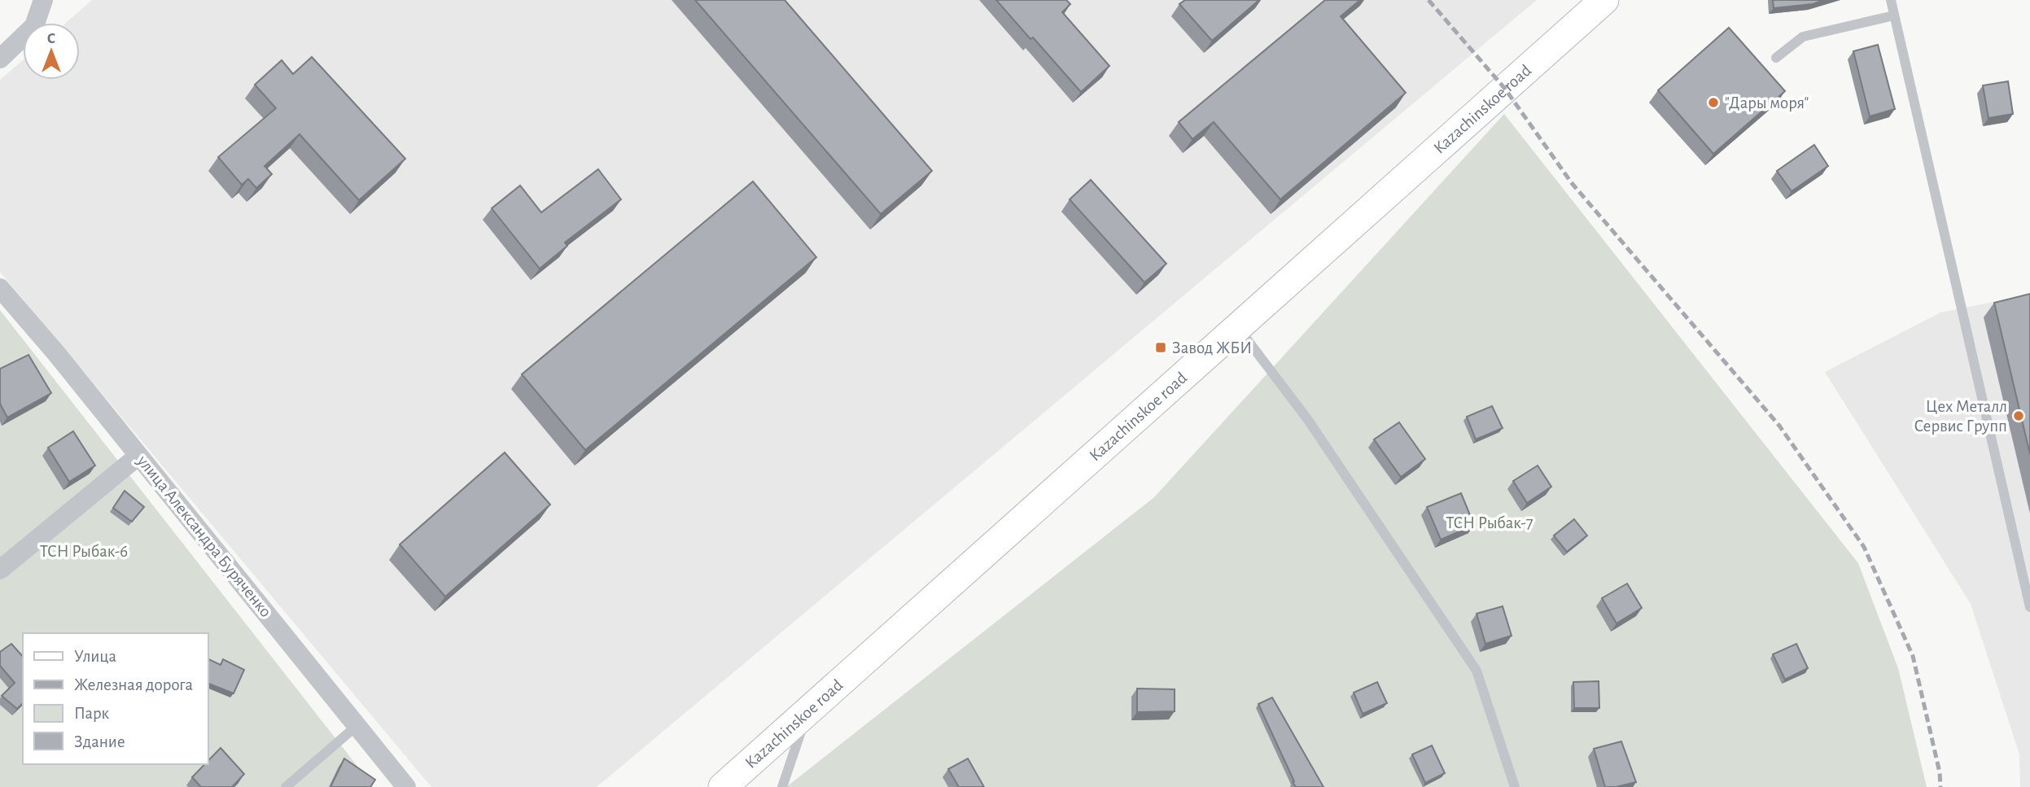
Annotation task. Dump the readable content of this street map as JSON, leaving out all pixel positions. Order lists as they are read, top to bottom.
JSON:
{
  "streets": {
    "main road": ["Kazachinskoe road"],
    "street": ["улица Александра Буряченко"]
  },
  "parks": ["ТСН Рыбак-7", "ТСН Рыбак-6"],
  "places": {
    "other": ["\"Дары моря\"", "Цех Металл Сервис Групп"],
    "transit": ["Завод ЖБИ"]
  },
  "legend": [
    "Улица",
    "Железная дорога",
    "Парк",
    "Здание"
  ],
  "north": "top"
}
